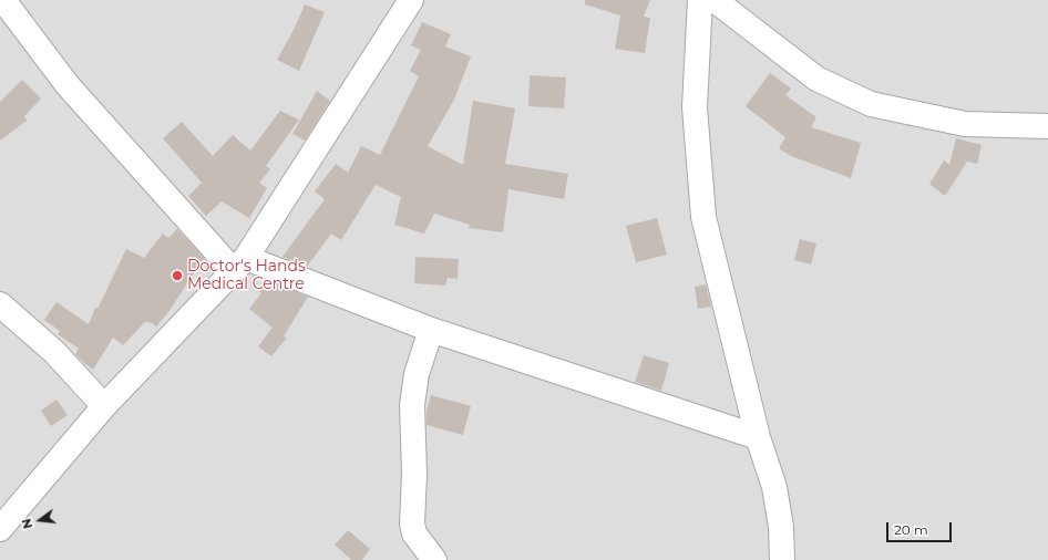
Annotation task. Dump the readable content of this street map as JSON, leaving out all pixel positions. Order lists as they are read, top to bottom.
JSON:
{
  "places": ["Doctor's Hands Medical Centre"],
  "scale_bar": "20 m",
  "north": "left"
}
